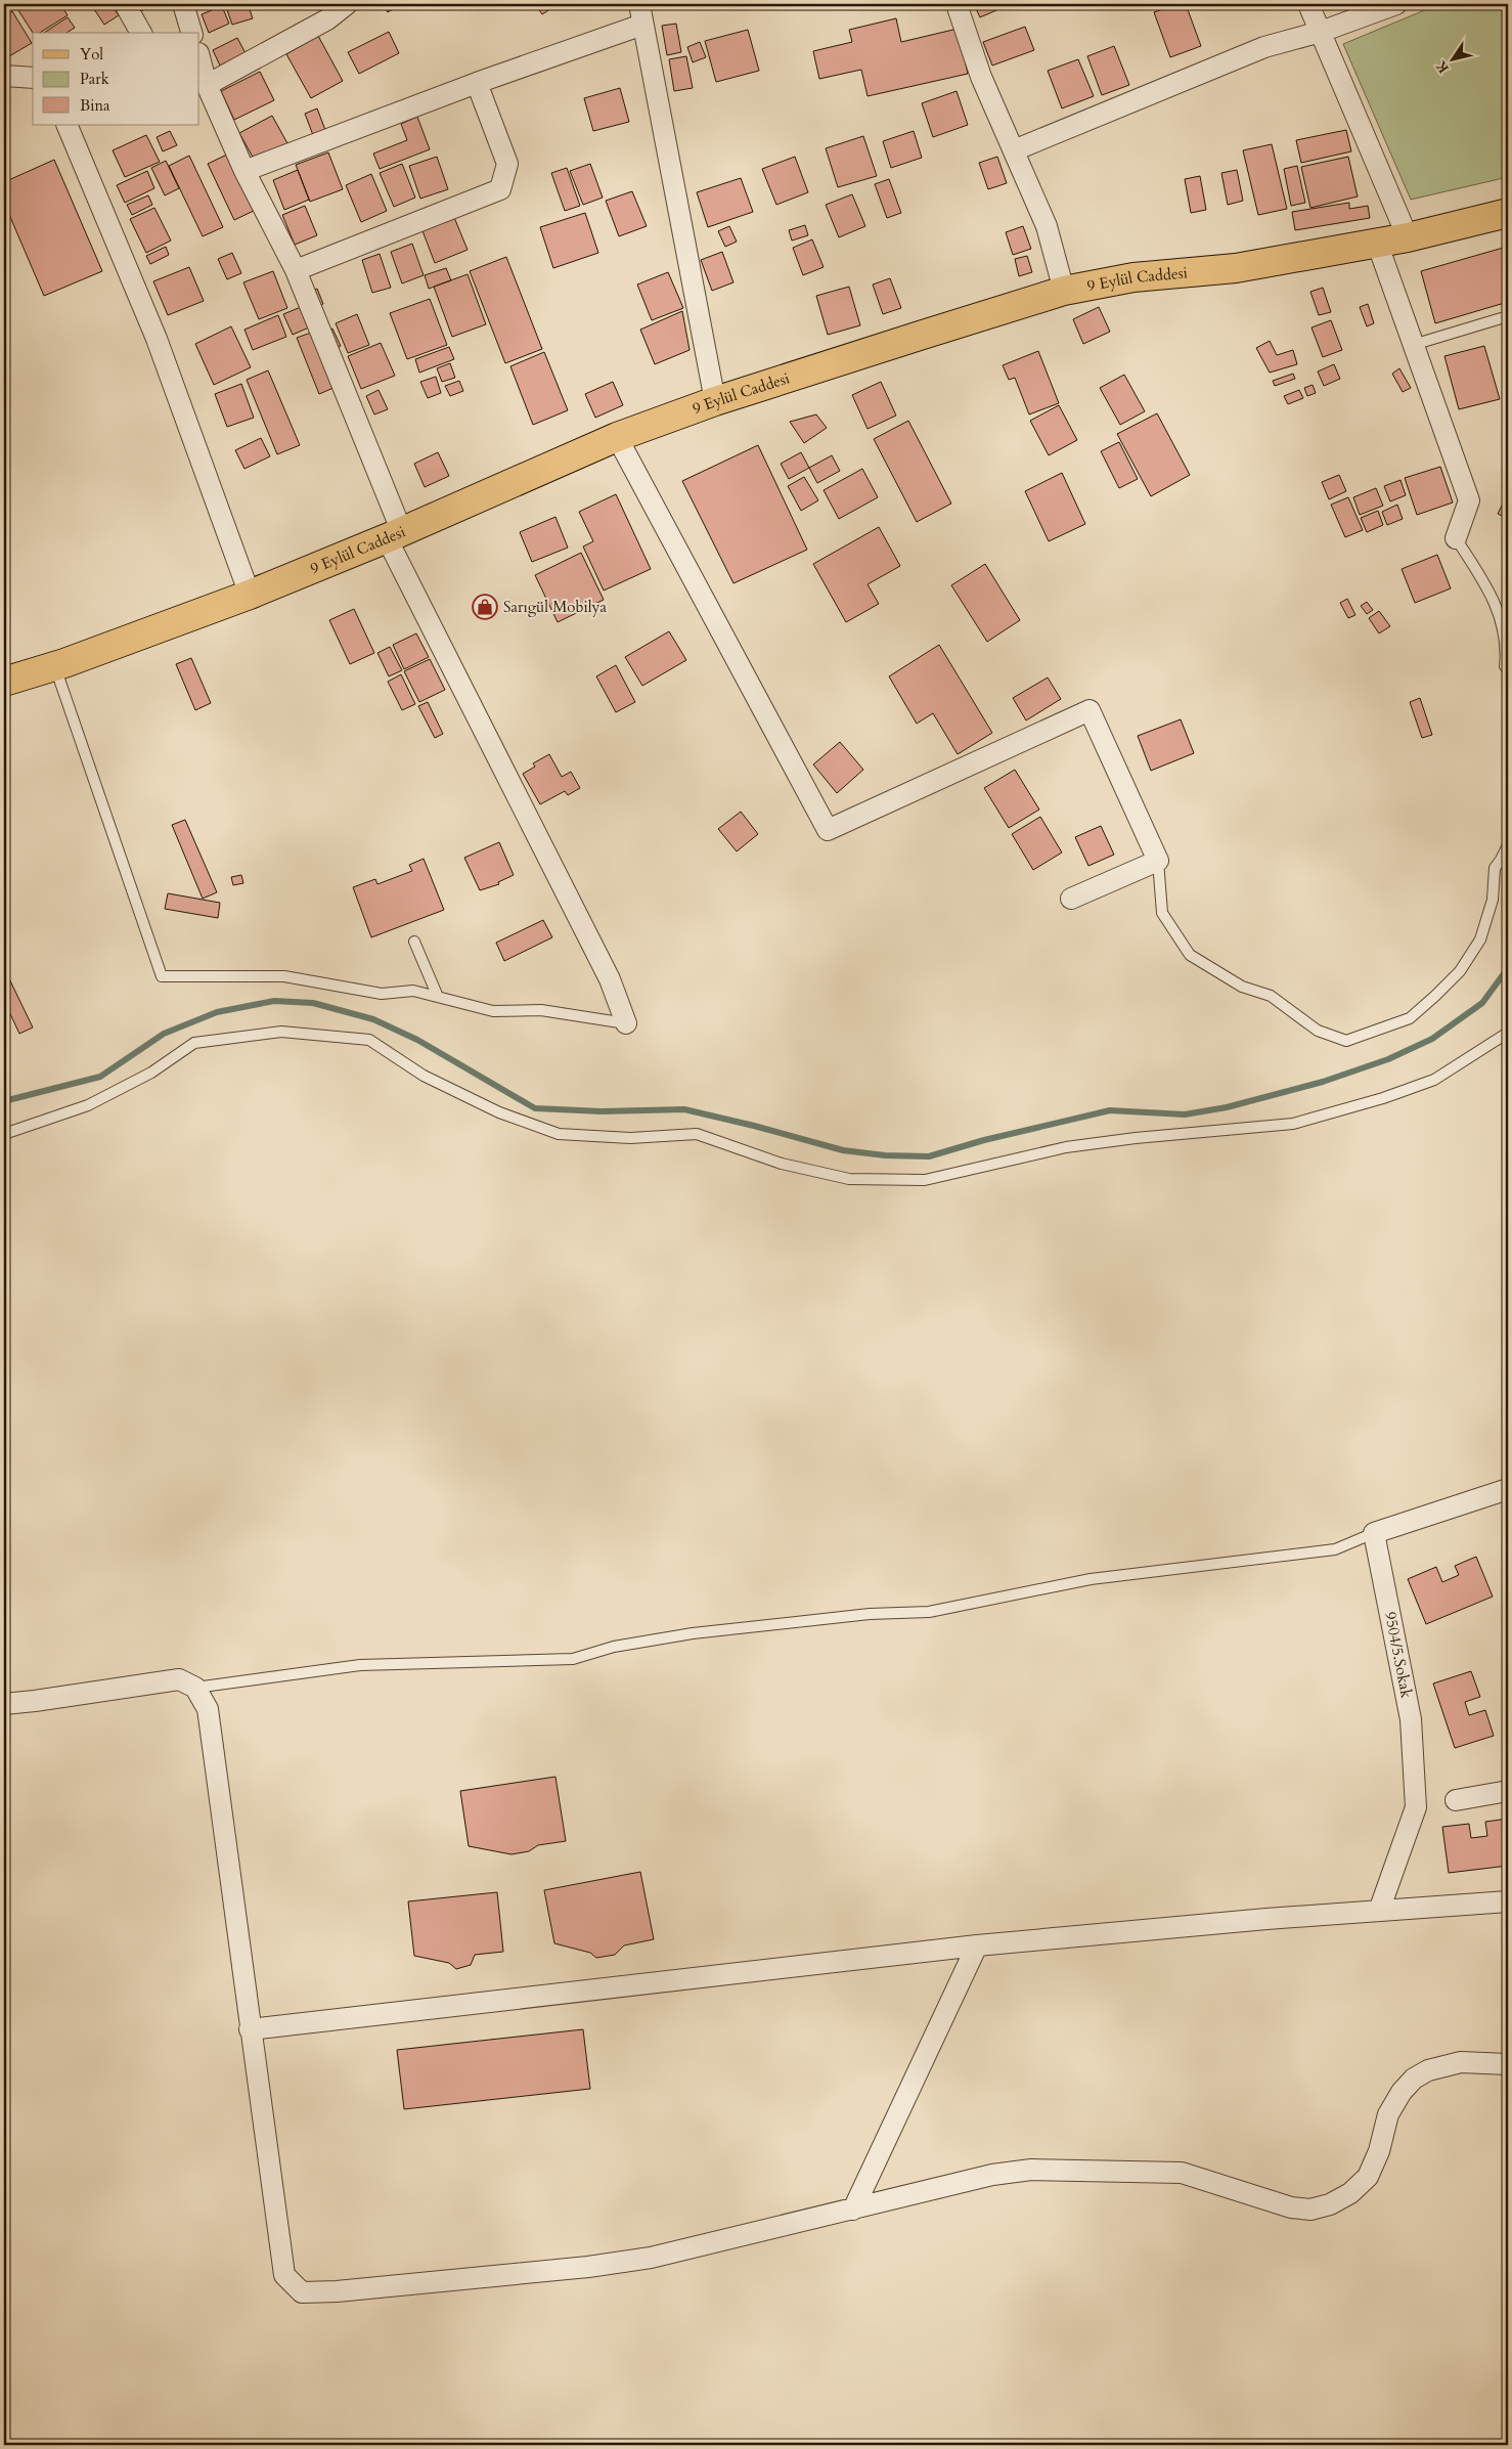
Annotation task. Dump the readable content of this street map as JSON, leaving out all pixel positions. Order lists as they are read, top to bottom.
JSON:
{
  "streets": {
    "main road": ["9 Eylül Caddesi"],
    "street": ["9504/5.Sokak"]
  },
  "places": {
    "shop": ["Sarıgül Mobilya"]
  },
  "legend": ["Yol", "Park", "Bina"],
  "north": "bottom left"
}
